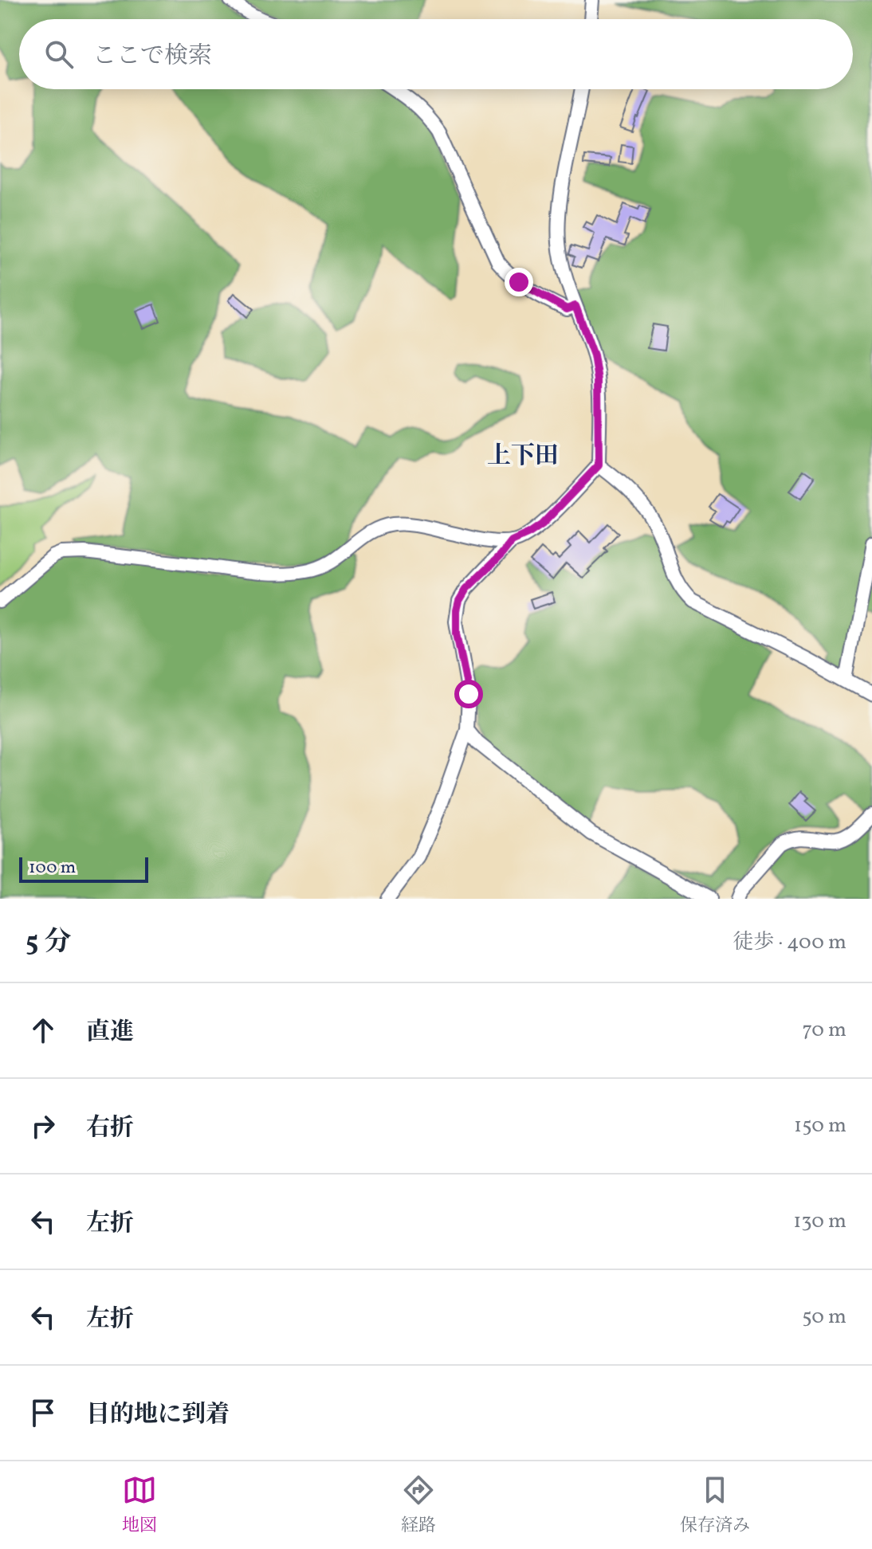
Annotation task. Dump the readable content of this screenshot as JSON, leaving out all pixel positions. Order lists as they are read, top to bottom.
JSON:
{
  "districts": ["上下田"],
  "scale_bar": "100 m",
  "page": {
    "search": "ここで検索",
    "scale": "100 m",
    "heading": ["5 分", "徒歩 · 400 m"],
    "list": [
      ["直進", "70 m"],
      ["右折", "150 m"],
      ["左折", "130 m"],
      ["左折", "50 m"],
      "目的地に到着"
    ],
    "nav": ["地図", "経路", "保存済み"]
  }
}
